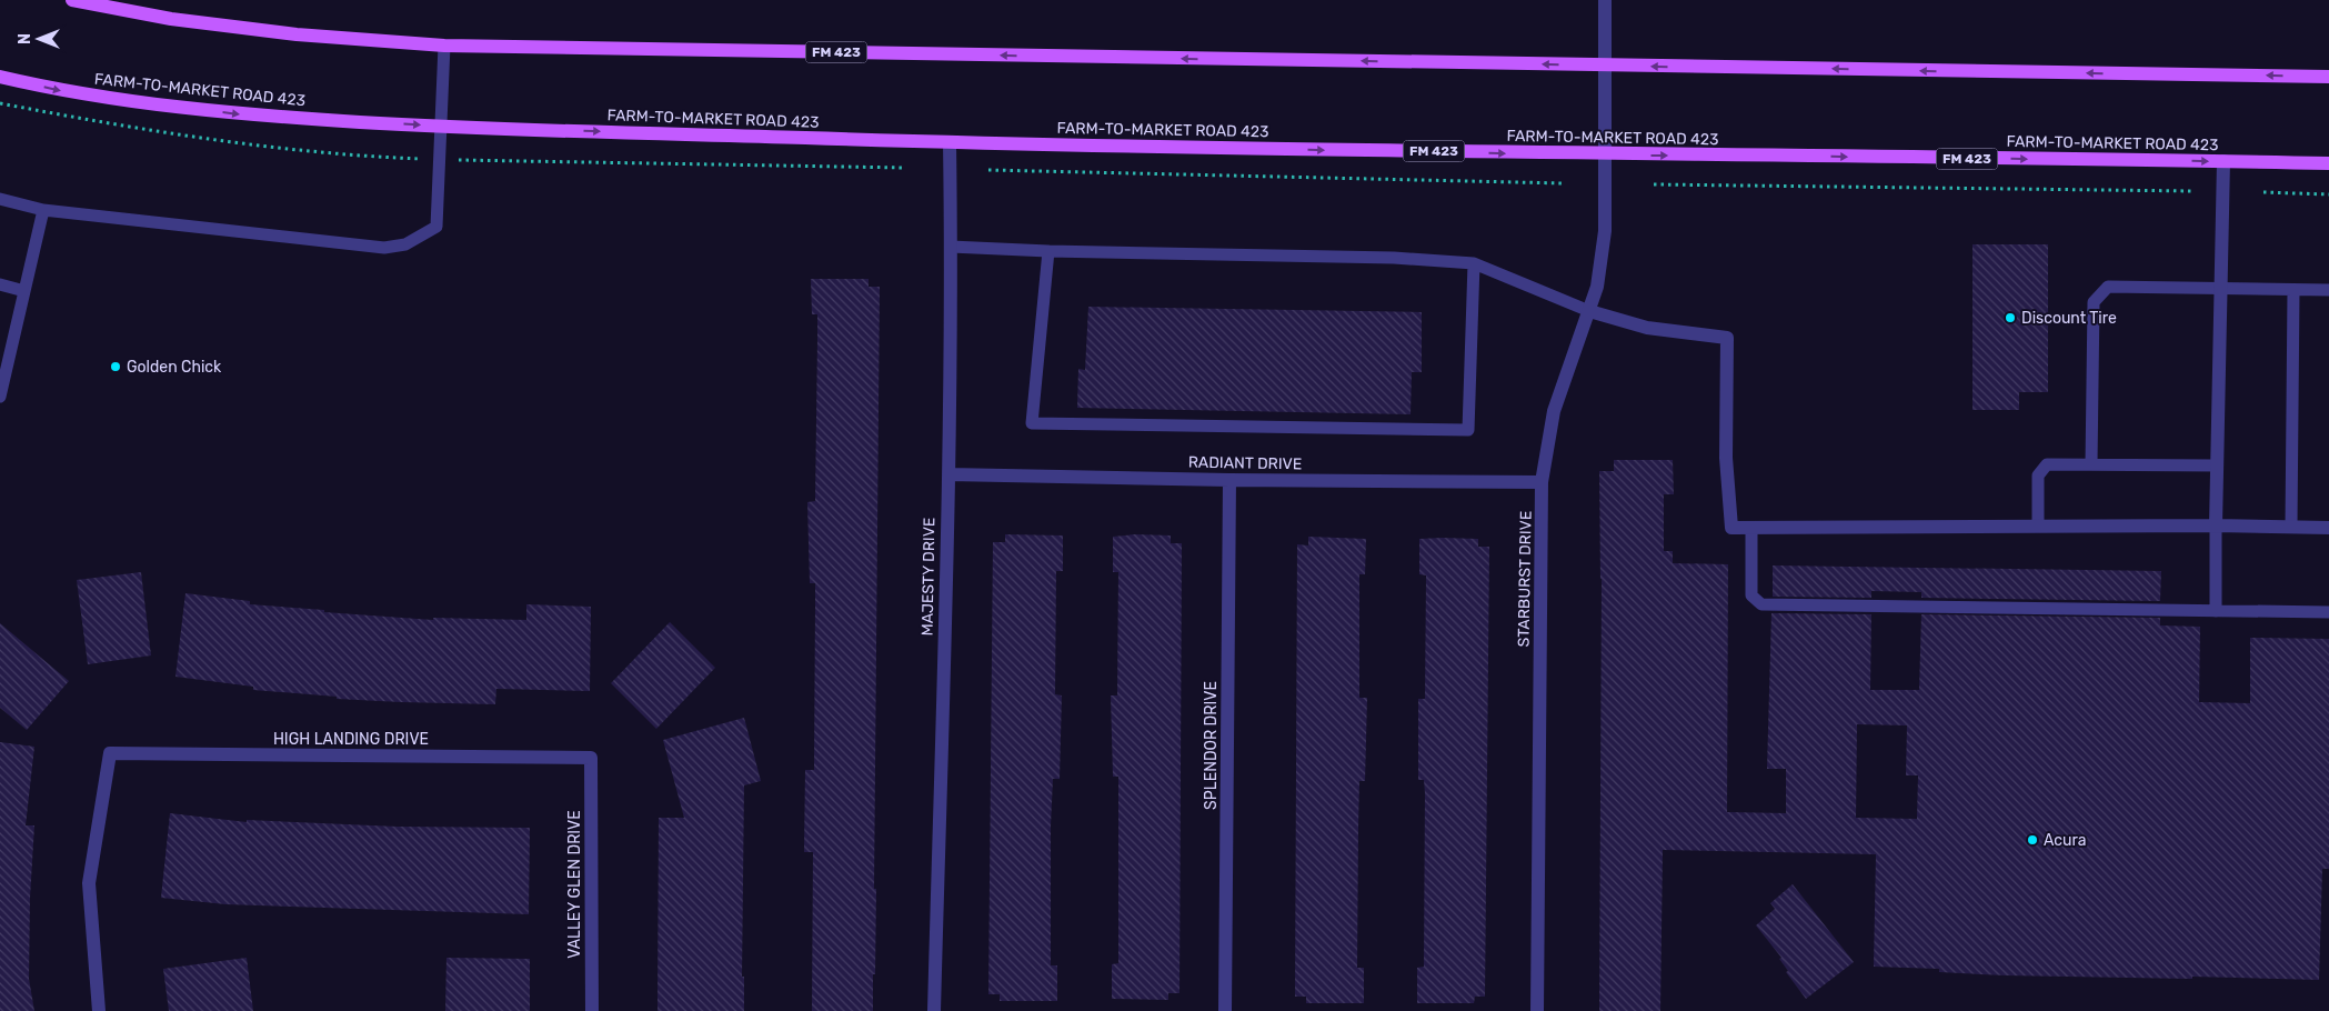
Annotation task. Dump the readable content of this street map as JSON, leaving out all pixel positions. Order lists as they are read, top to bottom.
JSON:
{
  "streets": {
    "main road": ["FM 423", "FARM-TO-MARKET ROAD 423"],
    "street": [
      "RADIANT DRIVE",
      "MAJESTY DRIVE",
      "STARBURST DRIVE",
      "HIGH LANDING DRIVE",
      "SPLENDOR DRIVE",
      "VALLEY GLEN DRIVE"
    ]
  },
  "crossings": [
    ["FM 423", "STARBURST DRIVE"],
    ["FARM-TO-MARKET ROAD 423", "MAJESTY DRIVE"],
    ["FARM-TO-MARKET ROAD 423", "STARBURST DRIVE"],
    ["RADIANT DRIVE", "MAJESTY DRIVE"],
    ["RADIANT DRIVE", "STARBURST DRIVE"],
    ["RADIANT DRIVE", "SPLENDOR DRIVE"],
    ["HIGH LANDING DRIVE", "VALLEY GLEN DRIVE"]
  ],
  "places": ["Discount Tire", "Golden Chick", "Acura"],
  "north": "left"
}
